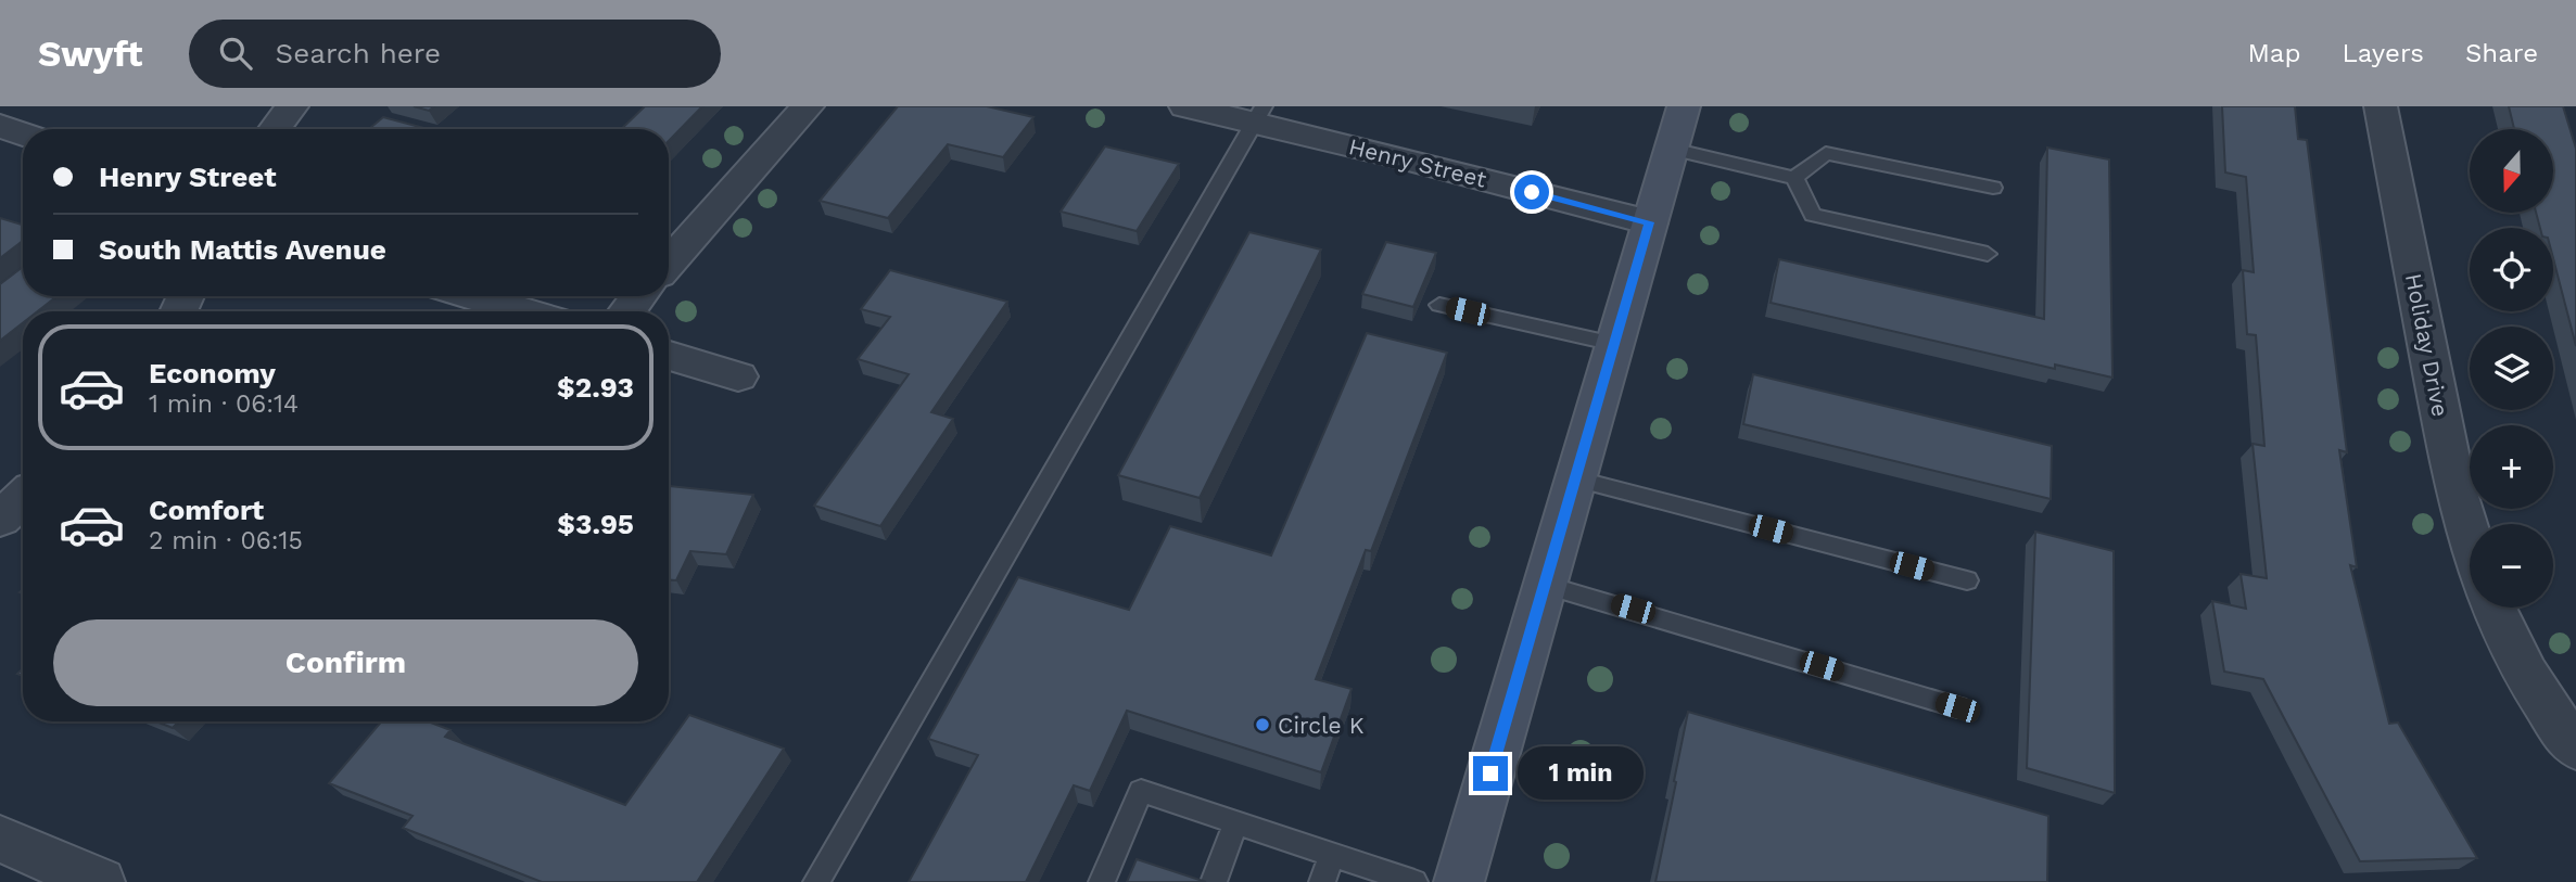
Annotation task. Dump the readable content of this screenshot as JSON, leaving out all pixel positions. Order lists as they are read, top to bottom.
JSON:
{
  "streets": {
    "street": ["Henry Street", "Holiday Drive"]
  },
  "places": ["Circle K"],
  "north": "bottom",
  "page": {
    "header": "Swyft",
    "search": "Search here",
    "nav": ["Map", "Layers", "Share"],
    "map_buttons": ["+", "−"],
    "banner": ["Henry Street", "South Mattis Avenue"],
    "list": [
      {
        "name": "Economy",
        "note": "1 min · 06:14",
        "value": "$2.93"
      },
      {
        "name": "Comfort",
        "note": "2 min · 06:15",
        "value": "$3.95"
      }
    ],
    "buttons": "Confirm",
    "bubble": "1 min"
  }
}
